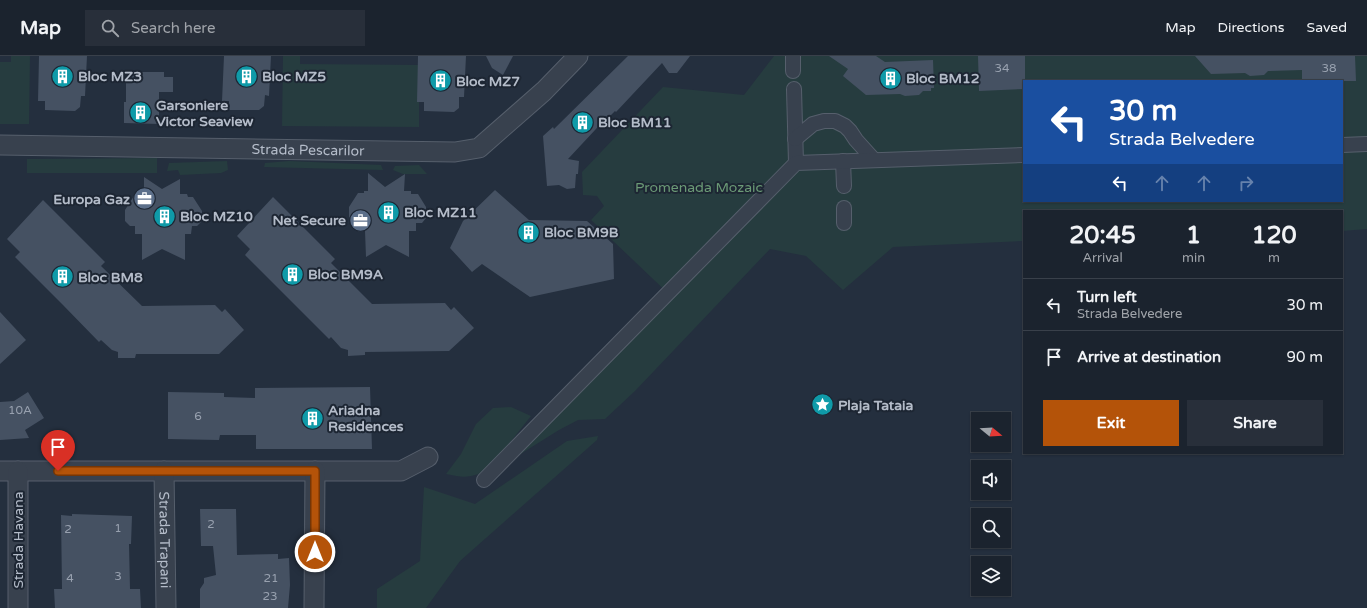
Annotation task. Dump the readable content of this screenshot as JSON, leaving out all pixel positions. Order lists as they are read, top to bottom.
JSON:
{
  "streets": {
    "street": ["Strada Pescarilor", "Strada Havana", "Strada Trapani"]
  },
  "parks": ["Promenada Mozaic"],
  "places": {
    "building": [
      "Bloc MZ3",
      "Bloc MZ5",
      "Bloc BM12",
      "Bloc MZ7",
      "Garsoniere Victor Seaview",
      "Bloc BM11",
      "Bloc MZ11",
      "Bloc MZ10",
      "Bloc BM9B",
      "Bloc BM9A",
      "Bloc BM8",
      "Ariadna Residences"
    ],
    "office": ["Europa Gaz", "Net Secure"],
    "place": ["Plaja Tataia"]
  },
  "house_numbers": [
    "34",
    "38",
    "10A",
    "6",
    "2",
    "1",
    "2",
    "3",
    "4",
    "21",
    "23"
  ],
  "north": "right",
  "page": {
    "header": "Map",
    "search": "Search here",
    "nav": ["Map", "Directions", "Saved"],
    "turn": ["30 m", "Strada Belvedere"],
    "eta": [
      "20:45",
      "Arrival",
      "1",
      "min",
      "120",
      "m"
    ],
    "list": [
      {
        "name": "Turn left",
        "note": "Strada Belvedere",
        "value": "30 m"
      },
      {
        "name": "Arrive at destination",
        "value": "90 m"
      }
    ],
    "buttons": ["Exit", "Share"]
  }
}
